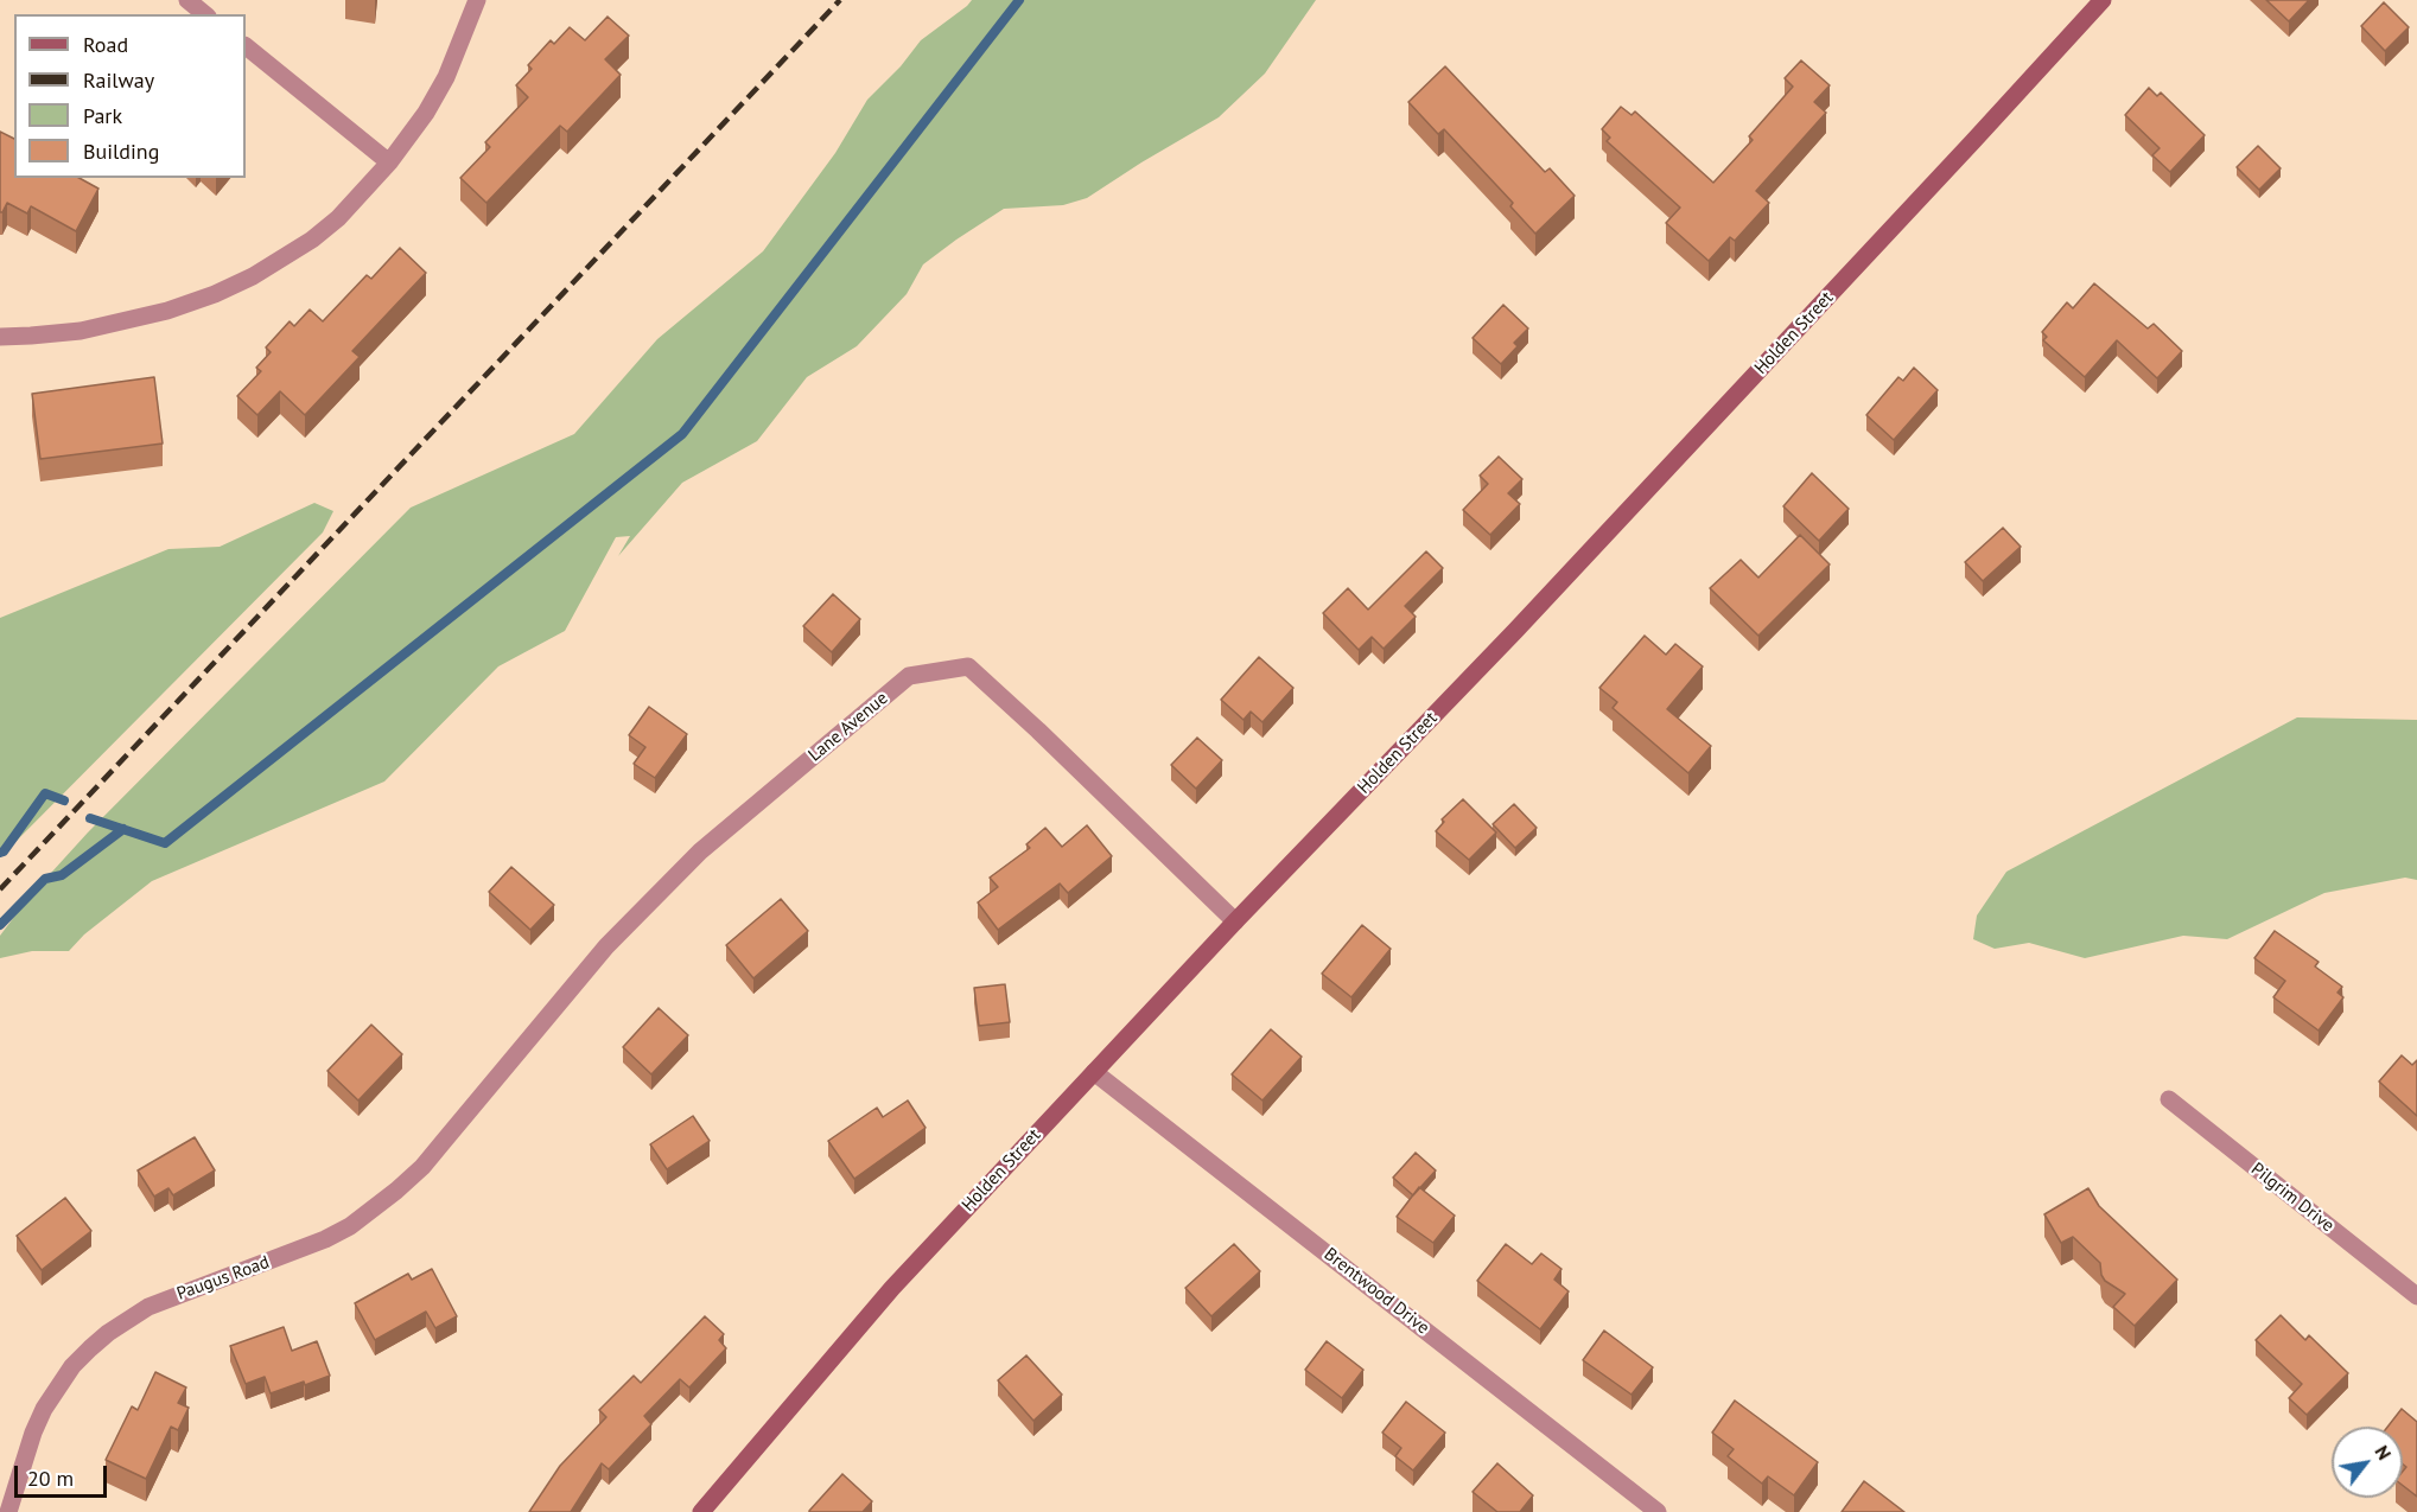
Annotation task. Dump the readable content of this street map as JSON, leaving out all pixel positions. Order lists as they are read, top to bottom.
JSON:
{
  "streets": {
    "main road": ["Holden Street"],
    "street": [
      "Lane Avenue",
      "Pilgrim Drive",
      "Paugus Road",
      "Brentwood Drive"
    ]
  },
  "crossings": [
    ["Holden Street", "Lane Avenue"],
    ["Holden Street", "Brentwood Drive"],
    ["Lane Avenue", "Paugus Road"]
  ],
  "legend": [
    "Road",
    "Railway",
    "Park",
    "Building"
  ],
  "scale_bar": "20 m",
  "north": "top right"
}
